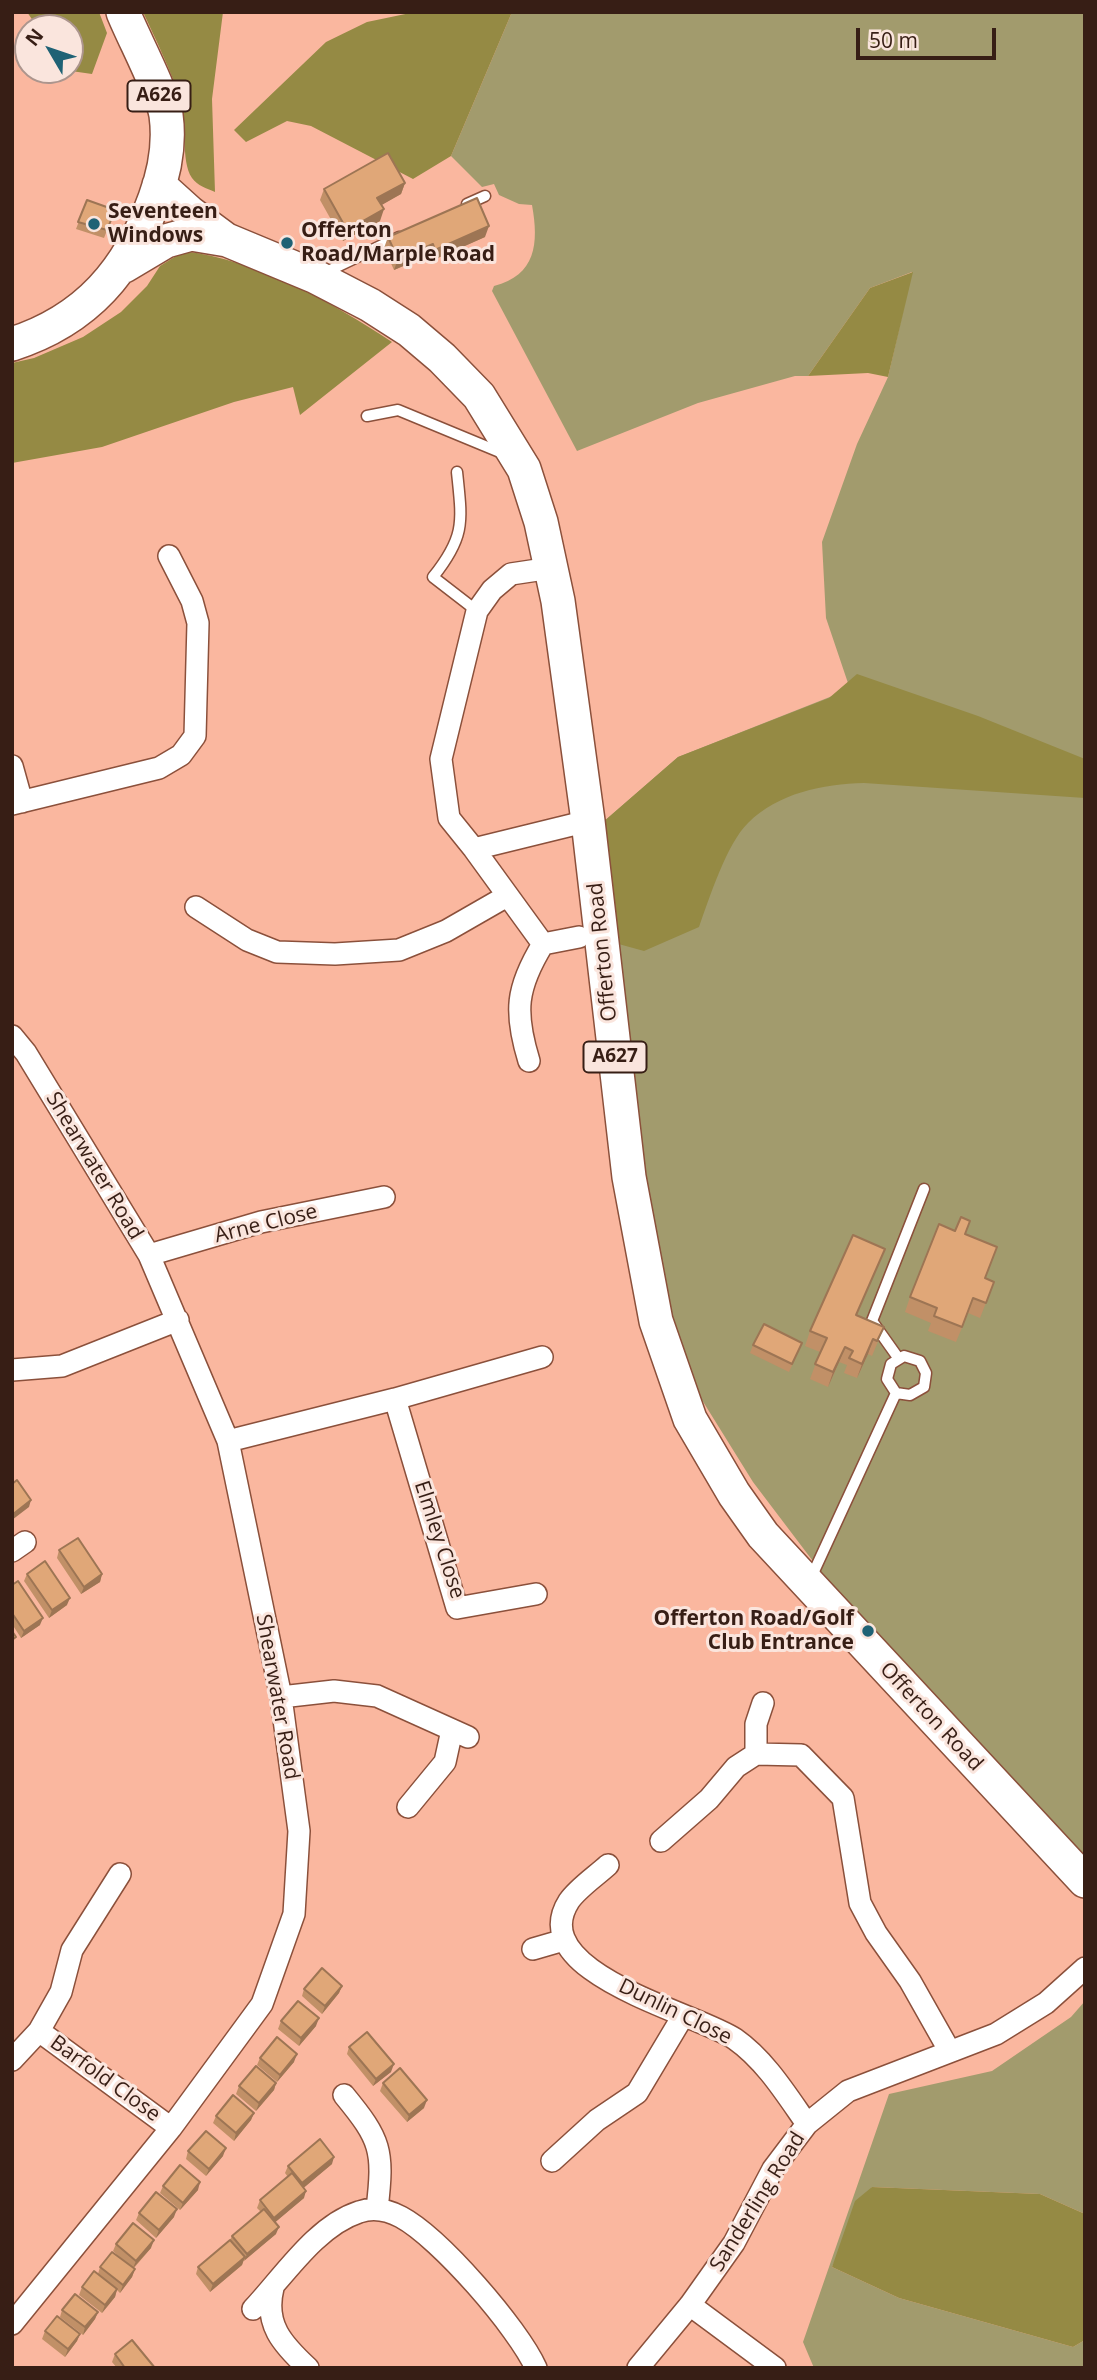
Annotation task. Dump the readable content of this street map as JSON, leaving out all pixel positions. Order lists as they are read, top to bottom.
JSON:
{
  "streets": {
    "main road": ["A626", "Offerton Road", "A627"],
    "street": [
      "Shearwater Road",
      "Arne Close",
      "Elmley Close",
      "Dunlin Close",
      "Barfold Close",
      "Sanderling Road"
    ]
  },
  "crossings": [
    ["A626", "Offerton Road"],
    ["Shearwater Road", "Arne Close"],
    ["Shearwater Road", "Barfold Close"],
    ["Dunlin Close", "Sanderling Road"]
  ],
  "places": ["Seventeen Windows", "Offerton Road/Marple Road", "Offerton Road/Golf Club Entrance"],
  "scale_bar": "50 m",
  "north": "top left"
}
